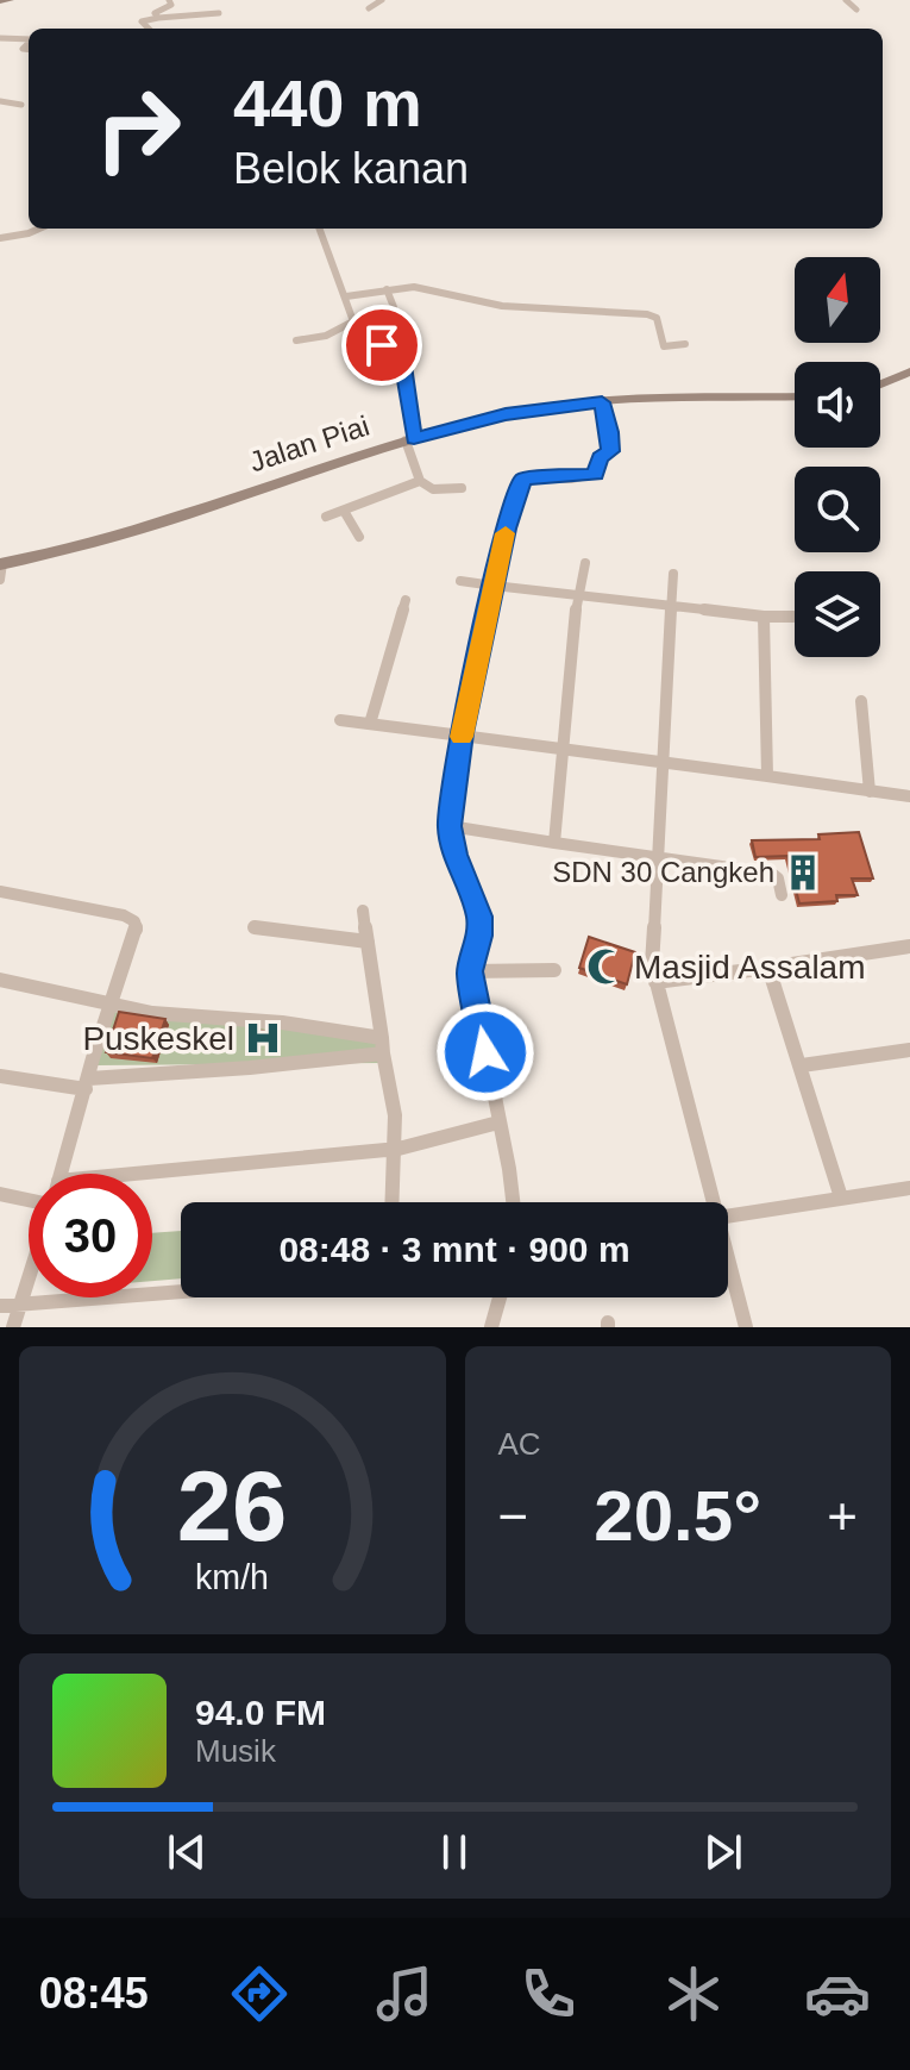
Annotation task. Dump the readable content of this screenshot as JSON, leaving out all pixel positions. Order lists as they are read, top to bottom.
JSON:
{
  "streets": {
    "street": ["Jalan Piai"]
  },
  "places": {
    "building": ["SDN 30 Cangkeh"],
    "mosque": ["Masjid Assalam"],
    "hospital": ["Puskeskel"]
  },
  "north": "top",
  "page": {
    "turn": ["440 m", "Belok kanan"],
    "limit": "30",
    "trip": "08:48 · 3 mnt · 900 m",
    "tile": "AC",
    "heat": ["−", "20.5°", "+"],
    "song": ["94.0 FM", "Musik"],
    "tabs": "08:45",
    "gauge": ["26", "km/h"]
  }
}
